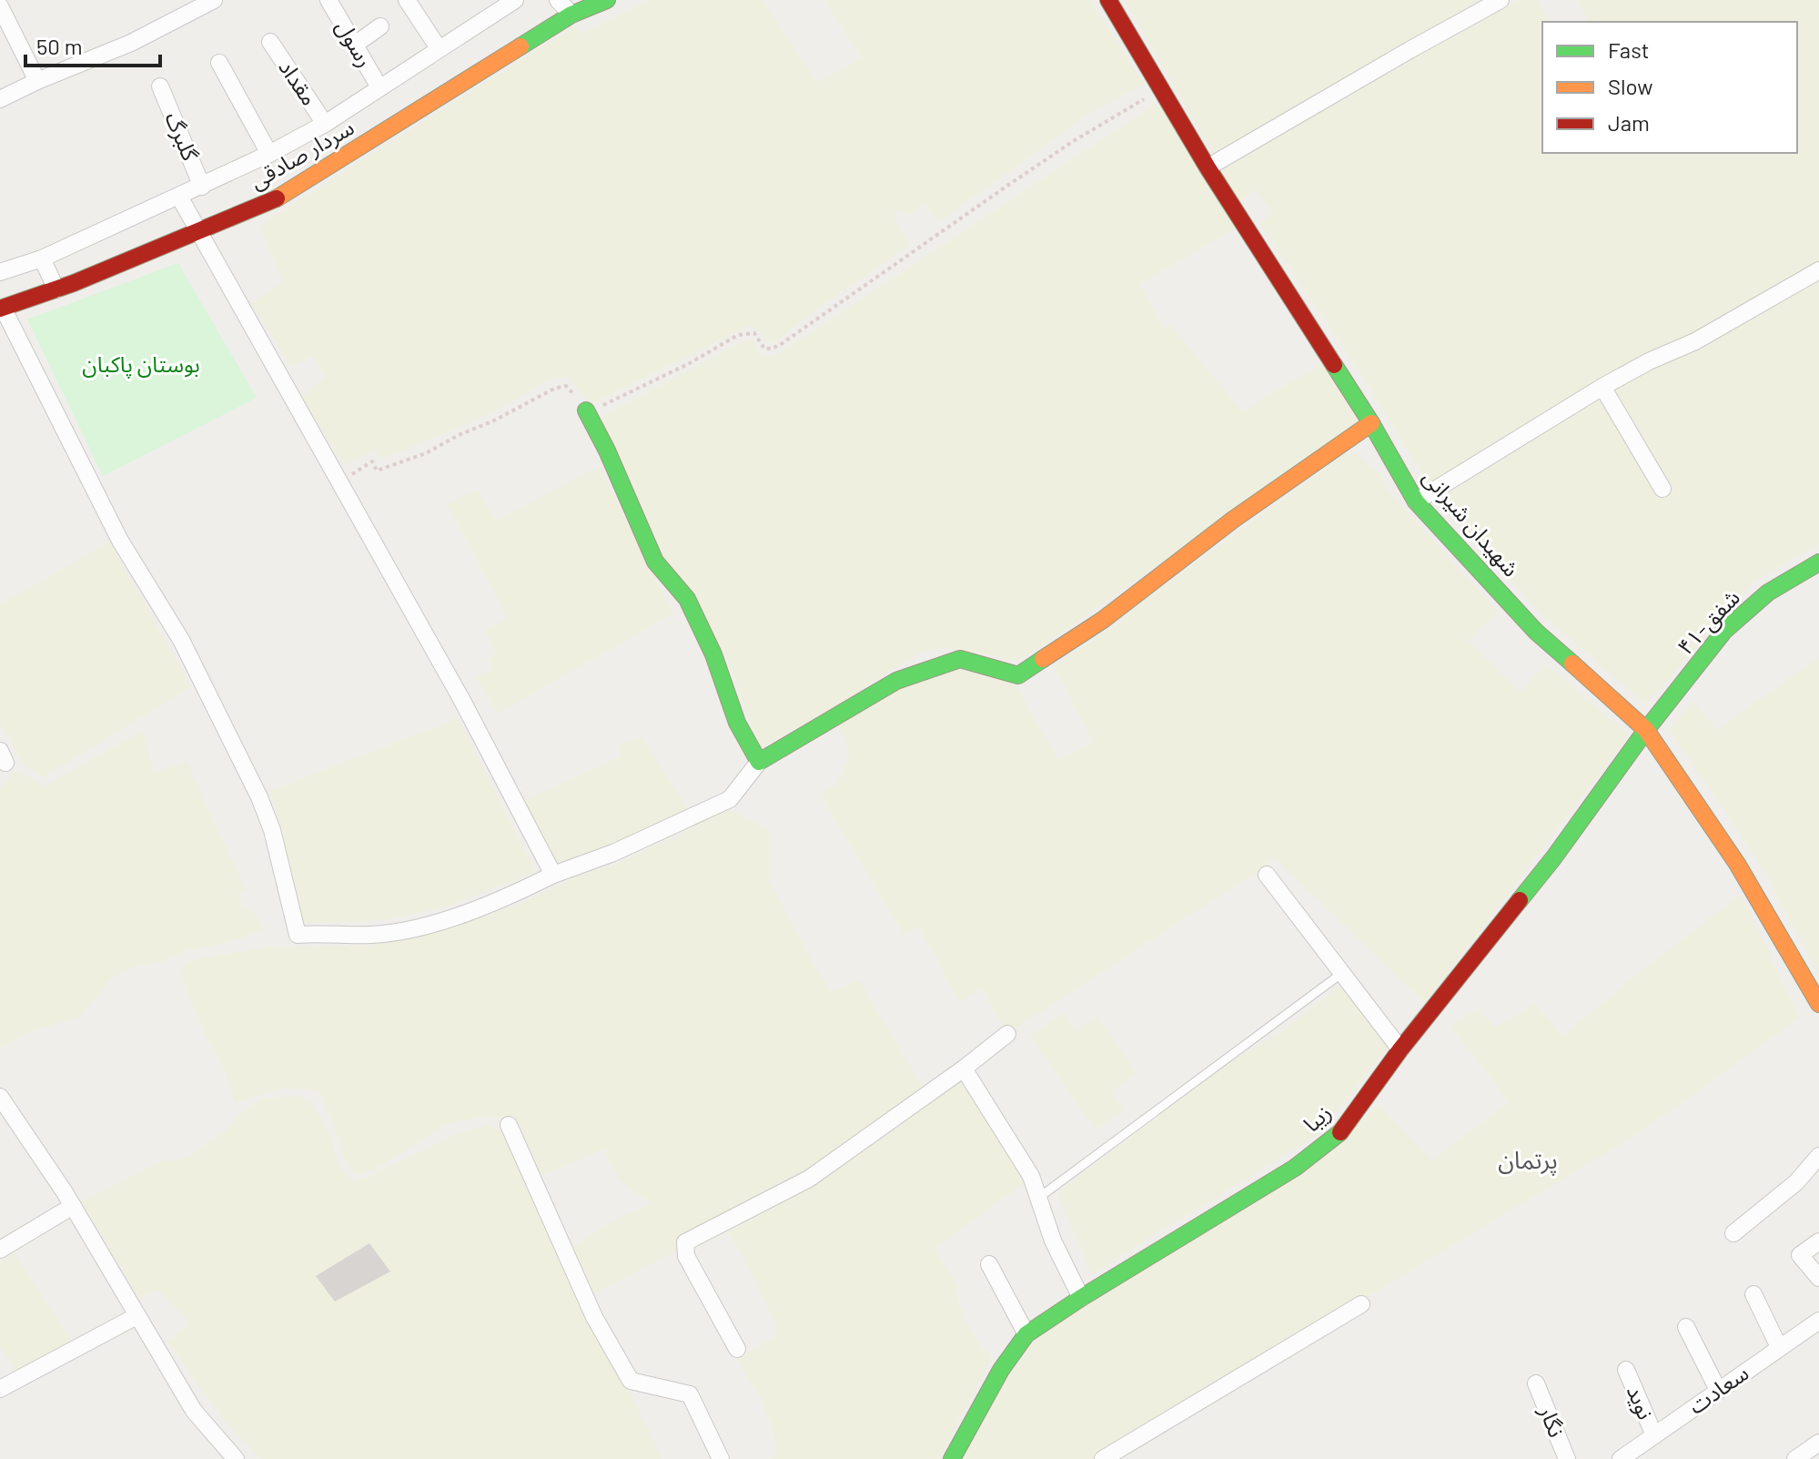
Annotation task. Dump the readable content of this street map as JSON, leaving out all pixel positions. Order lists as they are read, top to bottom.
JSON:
{
  "streets": {
    "street": [
      "رسول",
      "مقداد",
      "گلبرگ",
      "سردار صادقی",
      "شهیدان شیرانی",
      "شفق-۴۱",
      "زیبا",
      "سعادت",
      "نوید",
      "نگار"
    ]
  },
  "crossings": [
    ["شهیدان شیرانی", "شفق-۴۱"],
    ["شهیدان شیرانی", "زیبا"],
    ["شفق-۴۱", "زیبا"],
    ["سعادت", "نوید"]
  ],
  "districts": ["پرتمان"],
  "parks": ["بوستان پاکبان"],
  "legend": ["Fast", "Slow", "Jam"],
  "scale_bar": "50 m"
}
